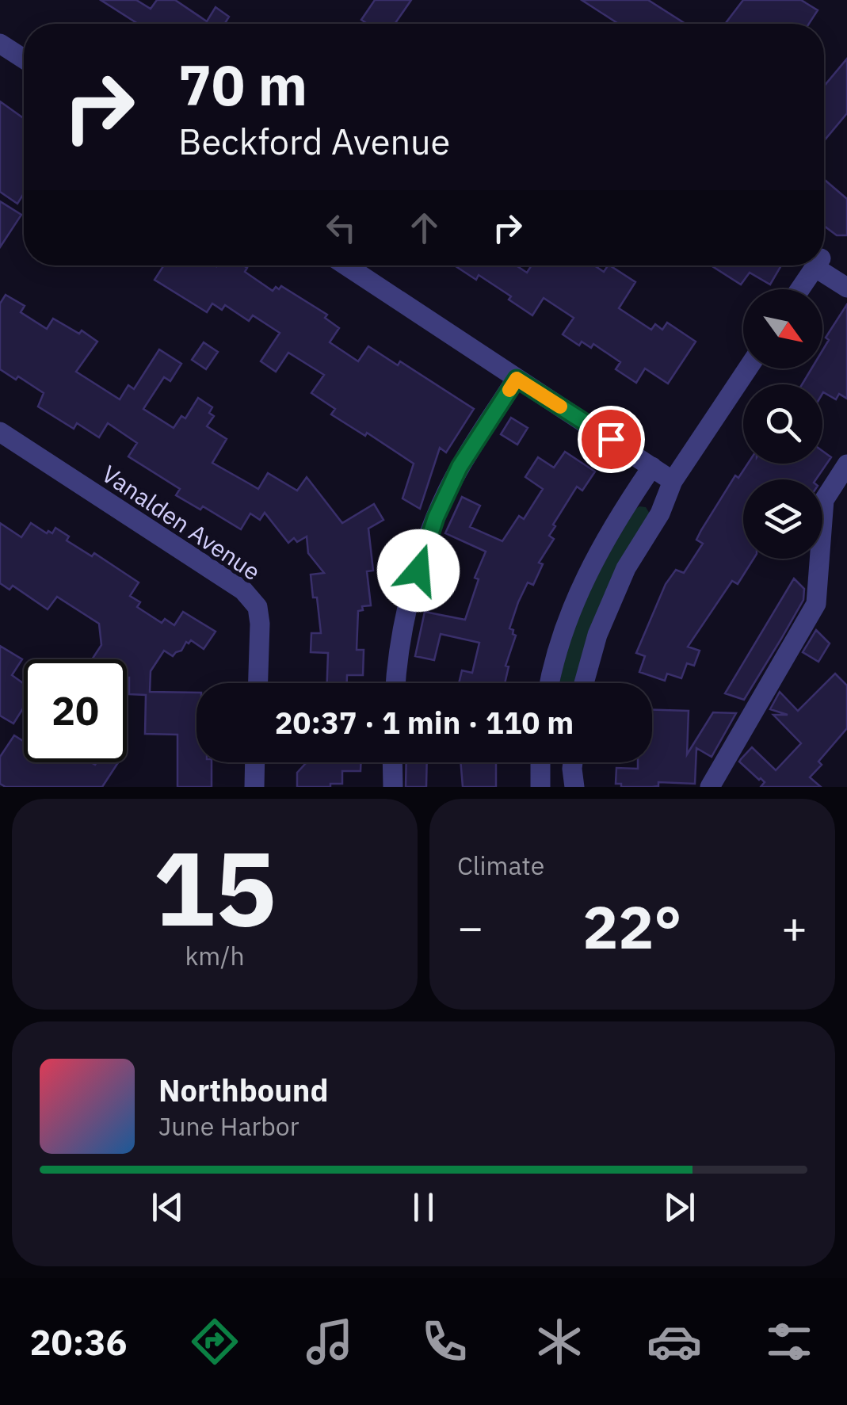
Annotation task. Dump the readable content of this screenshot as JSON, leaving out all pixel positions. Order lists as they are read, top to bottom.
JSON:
{
  "streets": {
    "street": ["Vanalden Avenue"]
  },
  "north": "bottom right",
  "page": {
    "turn": ["70 m", "Beckford Avenue"],
    "limit": "20",
    "trip": "20:37 · 1 min · 110 m",
    "tile": [
      ["15", "km/h"],
      "Climate"
    ],
    "heat": ["−", "22°", "+"],
    "song": ["Northbound", "June Harbor"],
    "tabs": "20:36"
  }
}
